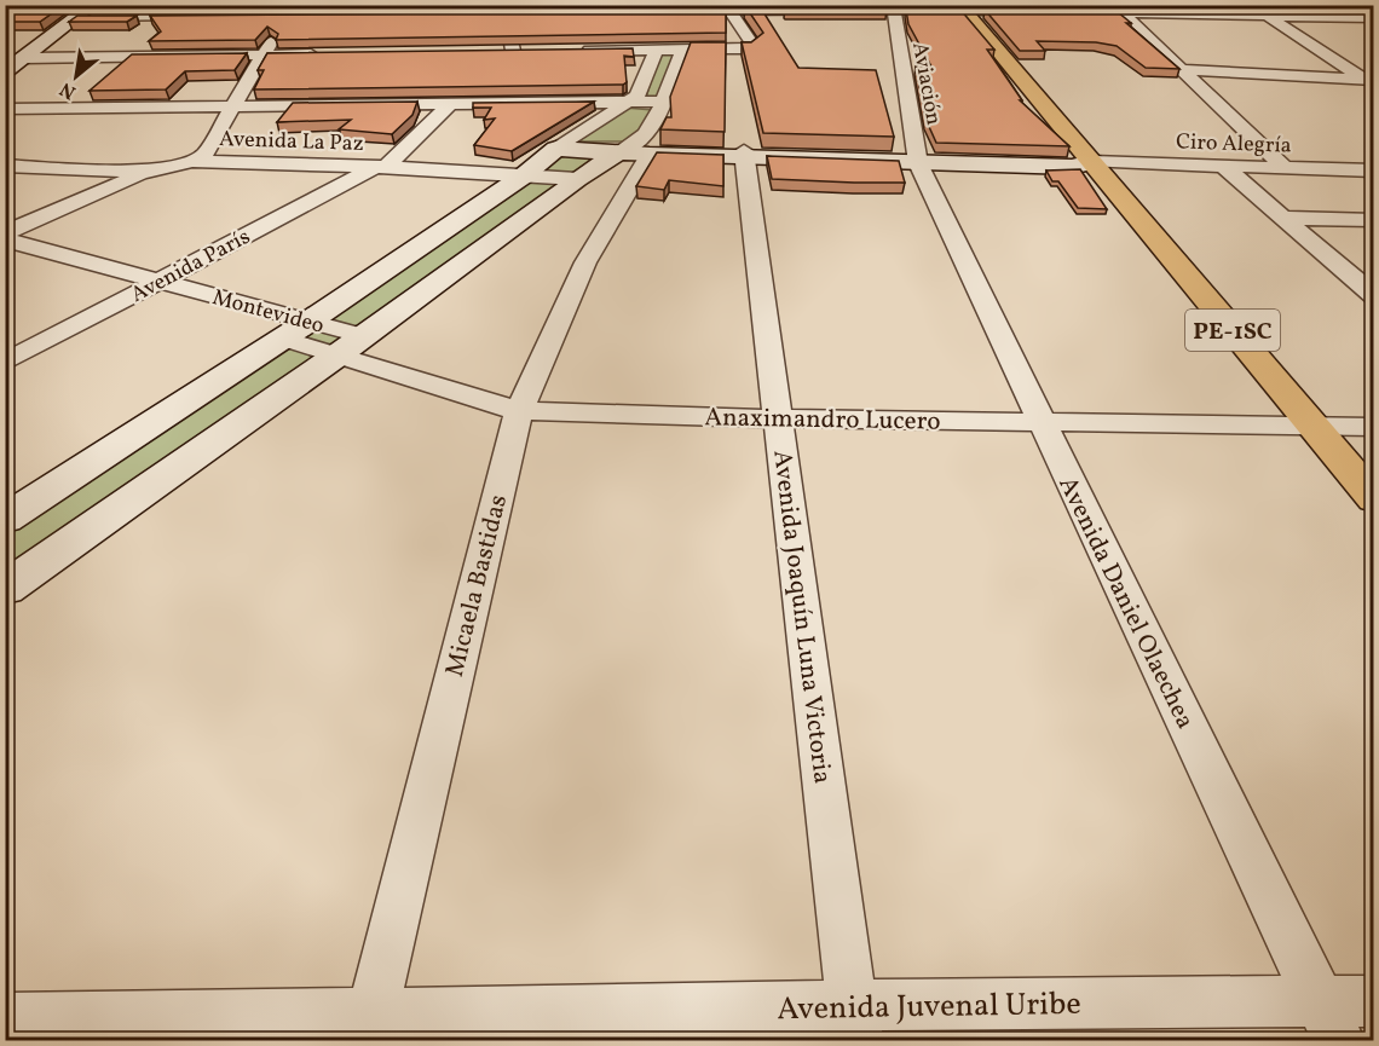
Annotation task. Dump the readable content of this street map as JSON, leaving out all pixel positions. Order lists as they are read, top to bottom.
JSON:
{
  "streets": {
    "main road": ["PE-1SC"],
    "street": [
      "Aviación",
      "Avenida La Paz",
      "Ciro Alegría",
      "Avenida París",
      "Montevideo",
      "Anaximandro Lucero",
      "Micaela Bastidas",
      "Avenida Daniel Olaechea",
      "Avenida Joaquín Luna Victoria",
      "Avenida Juvenal Uribe"
    ]
  },
  "crossings": [
    ["Aviación", "Avenida Daniel Olaechea"],
    ["Avenida La Paz", "Avenida París"],
    ["Ciro Alegría", "PE-1SC"],
    ["Avenida París", "Montevideo"],
    ["Montevideo", "Anaximandro Lucero"],
    ["PE-1SC", "Anaximandro Lucero"],
    ["Anaximandro Lucero", "Micaela Bastidas"],
    ["Anaximandro Lucero", "Avenida Daniel Olaechea"],
    ["Anaximandro Lucero", "Avenida Joaquín Luna Victoria"],
    ["Micaela Bastidas", "Avenida Juvenal Uribe"],
    ["Avenida Daniel Olaechea", "Avenida Juvenal Uribe"],
    ["Avenida Joaquín Luna Victoria", "Avenida Juvenal Uribe"]
  ],
  "north": "bottom left"
}
